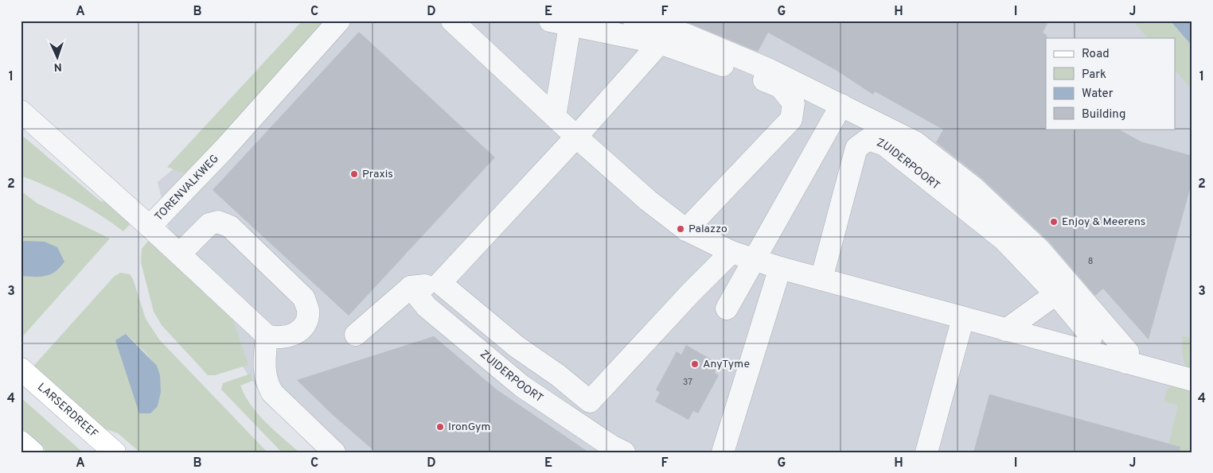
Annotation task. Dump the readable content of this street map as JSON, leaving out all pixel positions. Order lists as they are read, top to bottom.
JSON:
{
  "streets": {
    "main road": ["LARSERDREEF"],
    "street": ["ZUIDERPOORT", "TORENVALKWEG"]
  },
  "places": [
    "Praxis",
    "Enjoy & Meerens",
    "Palazzo",
    "AnyTyme",
    "IronGym"
  ],
  "house_numbers": ["8", "37"],
  "legend": [
    "Road",
    "Park",
    "Water",
    "Building"
  ],
  "north": "bottom",
  "grid": {
    "columns": [
      "A",
      "B",
      "C",
      "D",
      "E",
      "F",
      "G",
      "H",
      "I",
      "J"
    ],
    "rows": [
      "1",
      "2",
      "3",
      "4"
    ]
  }
}
